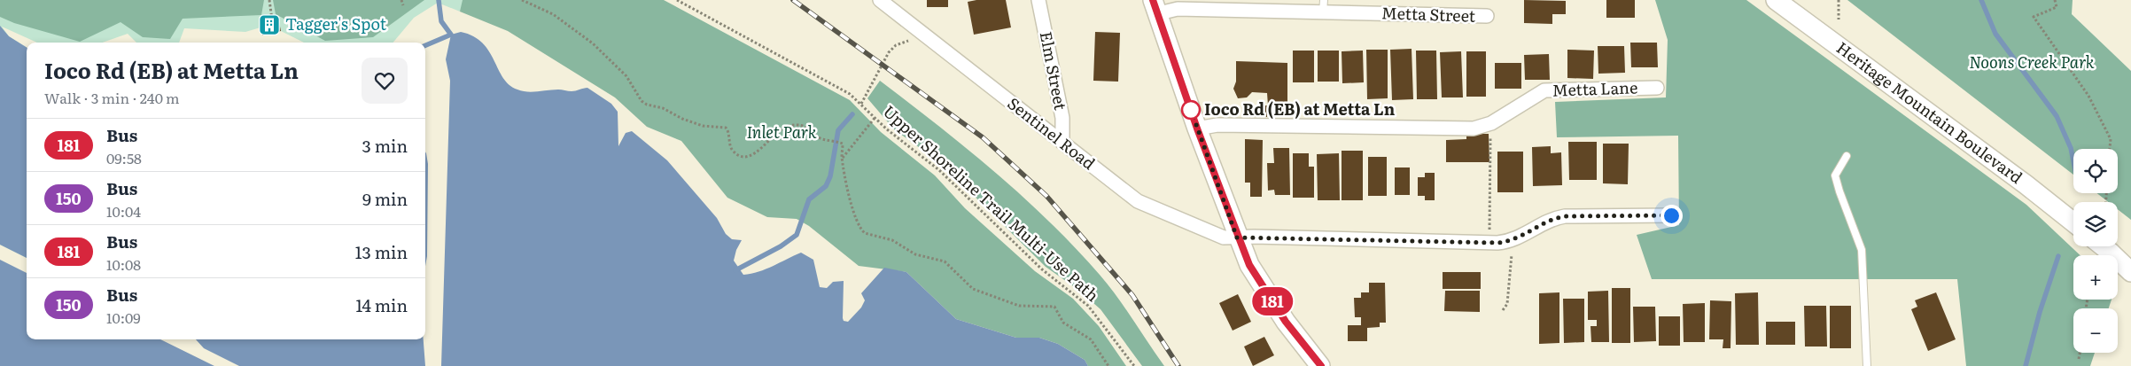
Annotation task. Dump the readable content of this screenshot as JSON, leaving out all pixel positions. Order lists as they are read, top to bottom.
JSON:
{
  "streets": {
    "main road": ["Heritage Mountain Boulevard"],
    "street": [
      "Metta Street",
      "Elm Street",
      "Metta Lane",
      "Sentinel Road"
    ],
    "path": ["Upper Shoreline Trail Multi-Use Path"]
  },
  "crossings": [
    ["Elm Street", "Sentinel Road"]
  ],
  "parks": ["Noons Creek Park", "Inlet Park"],
  "places": {
    "building": ["Tagger's Spot"],
    "other": ["Ioco Rd (EB) at Metta Ln"]
  },
  "lines": ["bus line 181"],
  "page": {
    "on_map": "181",
    "heading": ["Ioco Rd (EB) at Metta Ln", "Walk · 3 min · 240 m"],
    "list": [
      {
        "mark": "181",
        "name": "Bus",
        "note": "09:58",
        "value": "3 min"
      },
      {
        "mark": "150",
        "name": "Bus",
        "note": "10:04",
        "value": "9 min"
      },
      {
        "mark": "181",
        "name": "Bus",
        "note": "10:08",
        "value": "13 min"
      },
      {
        "mark": "150",
        "name": "Bus",
        "note": "10:09",
        "value": "14 min"
      }
    ],
    "map_buttons": ["+", "−"]
  }
}
